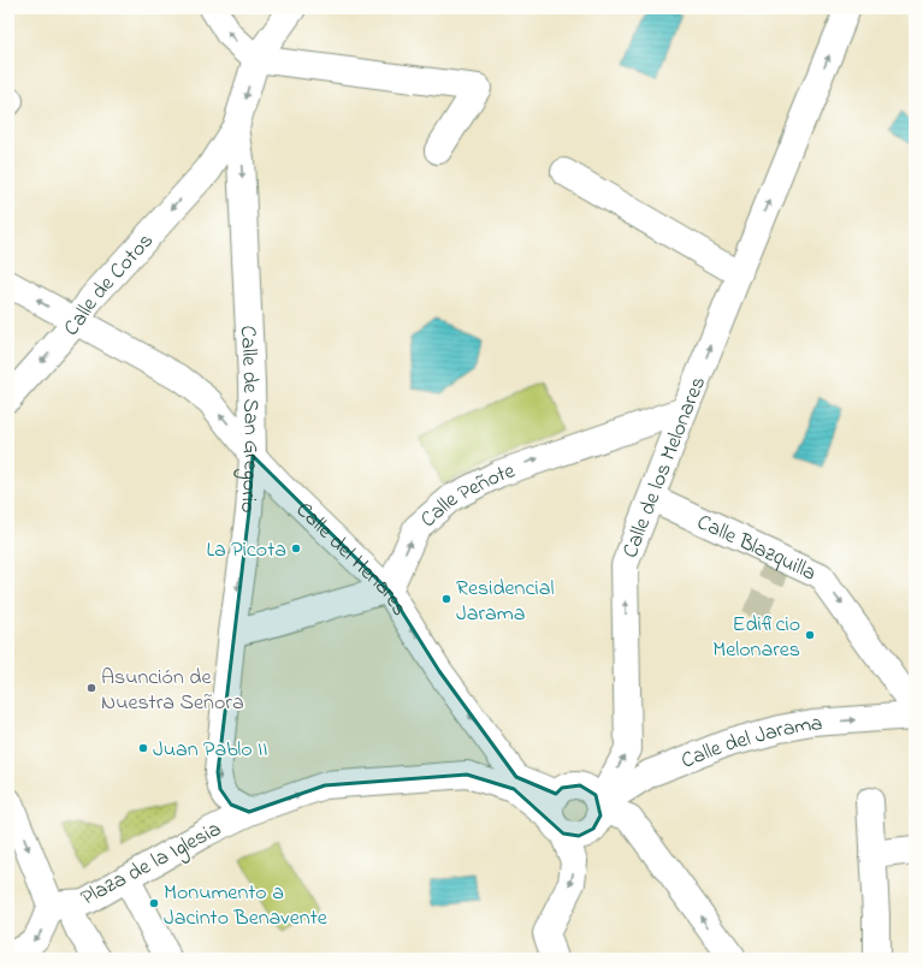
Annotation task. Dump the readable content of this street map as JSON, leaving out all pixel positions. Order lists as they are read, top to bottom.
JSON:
{
  "streets": {
    "street": [
      "Calle de Cotos",
      "Calle de San Gregorio",
      "Calle de los Melonares",
      "Calle Peñote",
      "Calle Blazquilla",
      "Calle del Henares",
      "Calle del Jarama",
      "Plaza de la Iglesia"
    ]
  },
  "crossings": [
    ["Calle de Cotos", "Calle de San Gregorio"],
    ["Calle de Cotos", "Calle del Henares"],
    ["Calle de San Gregorio", "Calle del Henares"],
    ["Calle de San Gregorio", "Plaza de la Iglesia"],
    ["Calle de los Melonares", "Calle Peñote"],
    ["Calle de los Melonares", "Calle Blazquilla"],
    ["Calle de los Melonares", "Calle del Henares"],
    ["Calle de los Melonares", "Calle del Jarama"],
    ["Calle Peñote", "Calle del Henares"],
    ["Calle del Henares", "Calle del Jarama"]
  ],
  "one_way": [
    "Calle de Cotos",
    "Calle de San Gregorio",
    "Calle de los Melonares",
    "Calle Peñote",
    "Calle Blazquilla",
    "Calle del Henares",
    "Calle del Jarama"
  ],
  "places": [
    "La Picota",
    "Residencial Jarama",
    "Edificio Melonares",
    "Asunción de Nuestra Señora",
    "Juan Pablo II",
    "Monumento a Jacinto Benavente"
  ]
}
